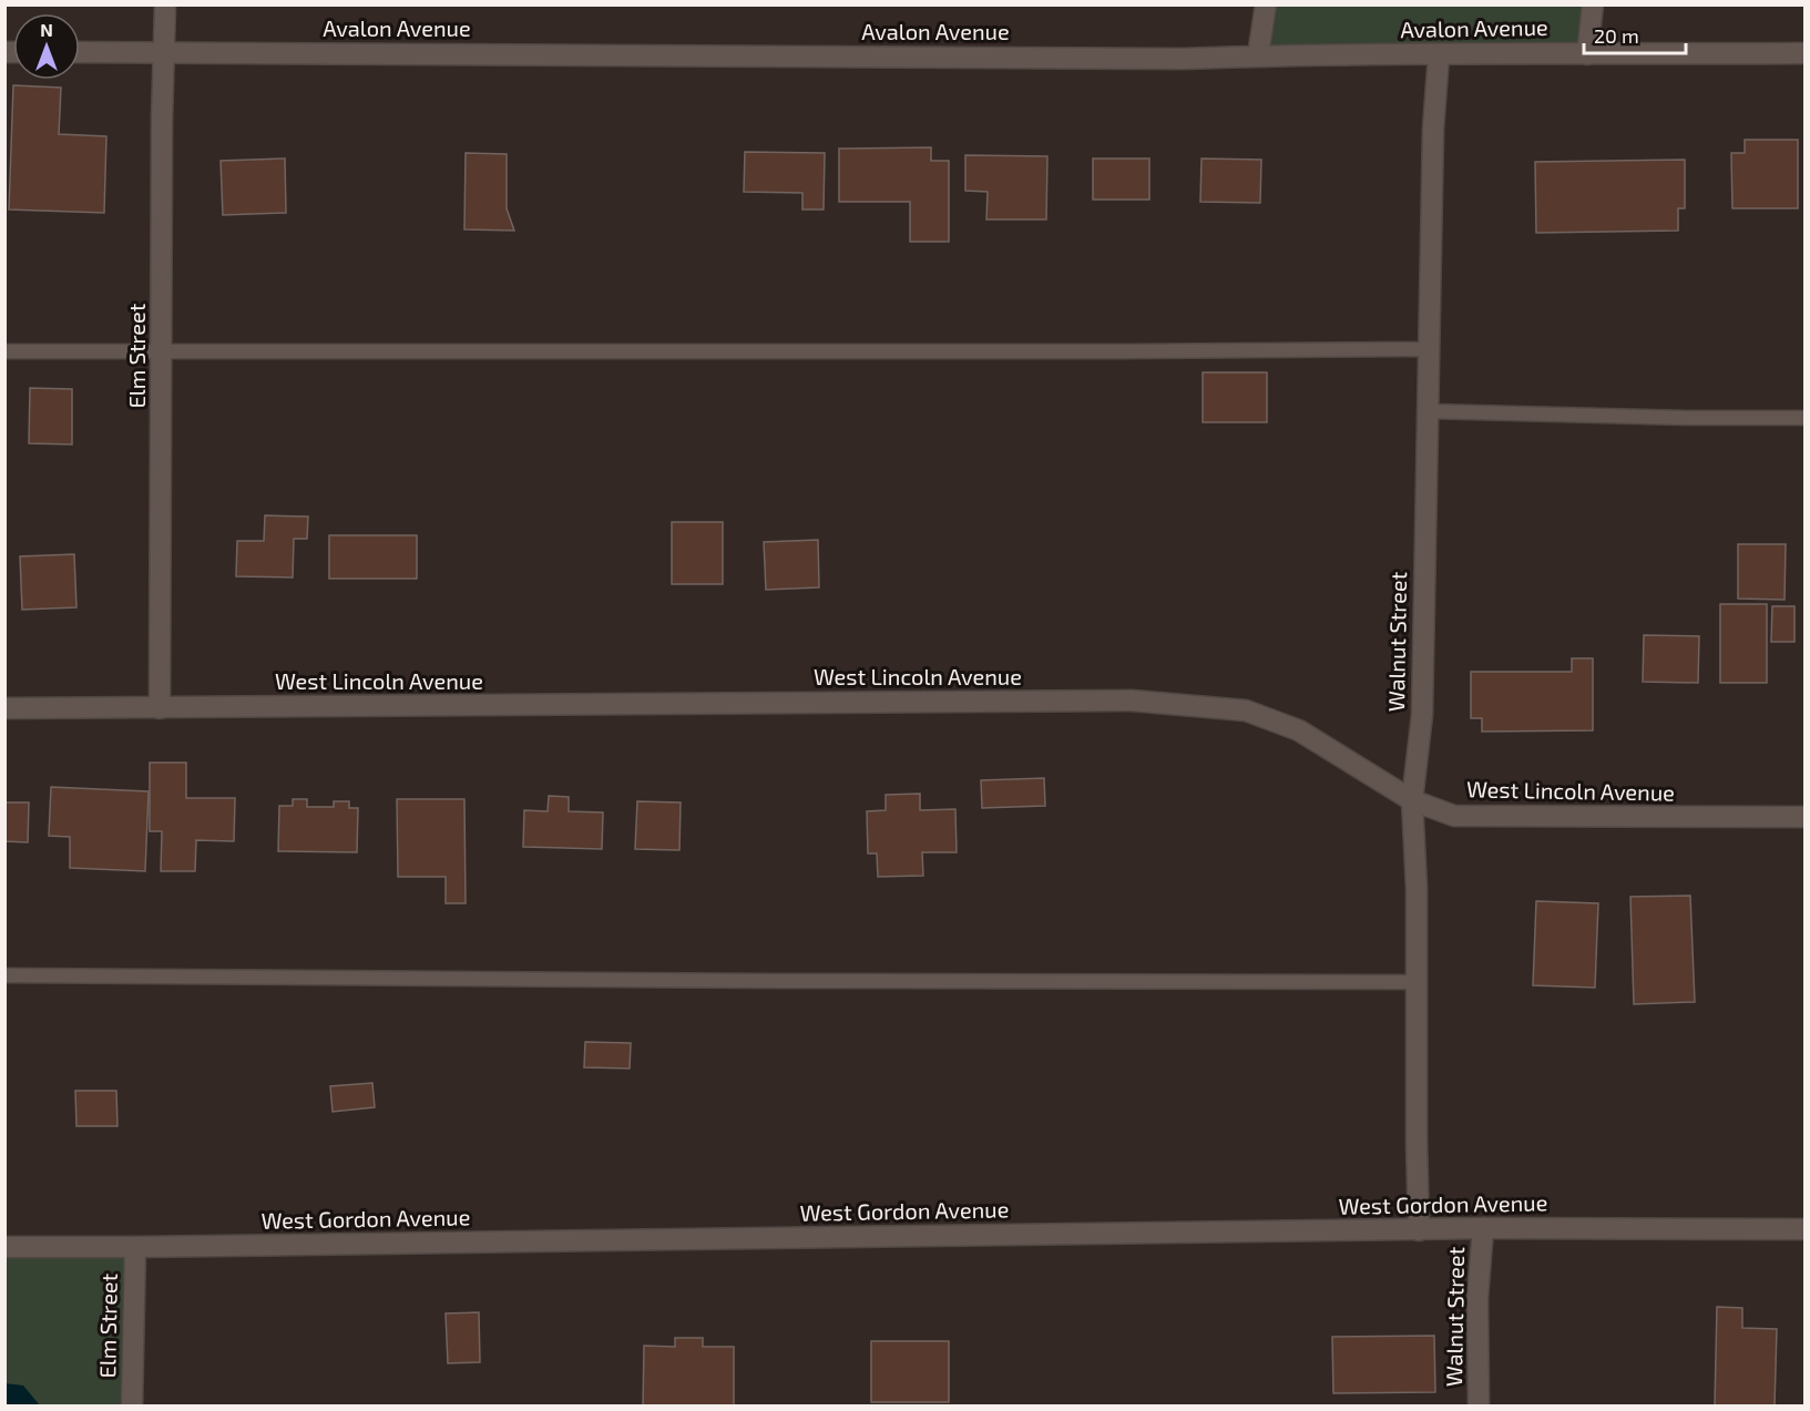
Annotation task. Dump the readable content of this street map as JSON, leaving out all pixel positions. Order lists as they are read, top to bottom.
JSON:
{
  "streets": {
    "street": [
      "Avalon Avenue",
      "Elm Street",
      "Walnut Street",
      "West Lincoln Avenue",
      "West Gordon Avenue"
    ]
  },
  "crossings": [
    ["Avalon Avenue", "Elm Street"],
    ["Avalon Avenue", "Walnut Street"],
    ["Elm Street", "West Lincoln Avenue"],
    ["Elm Street", "West Gordon Avenue"],
    ["Walnut Street", "West Lincoln Avenue"],
    ["Walnut Street", "West Gordon Avenue"]
  ],
  "scale_bar": "20 m",
  "north": "top"
}
